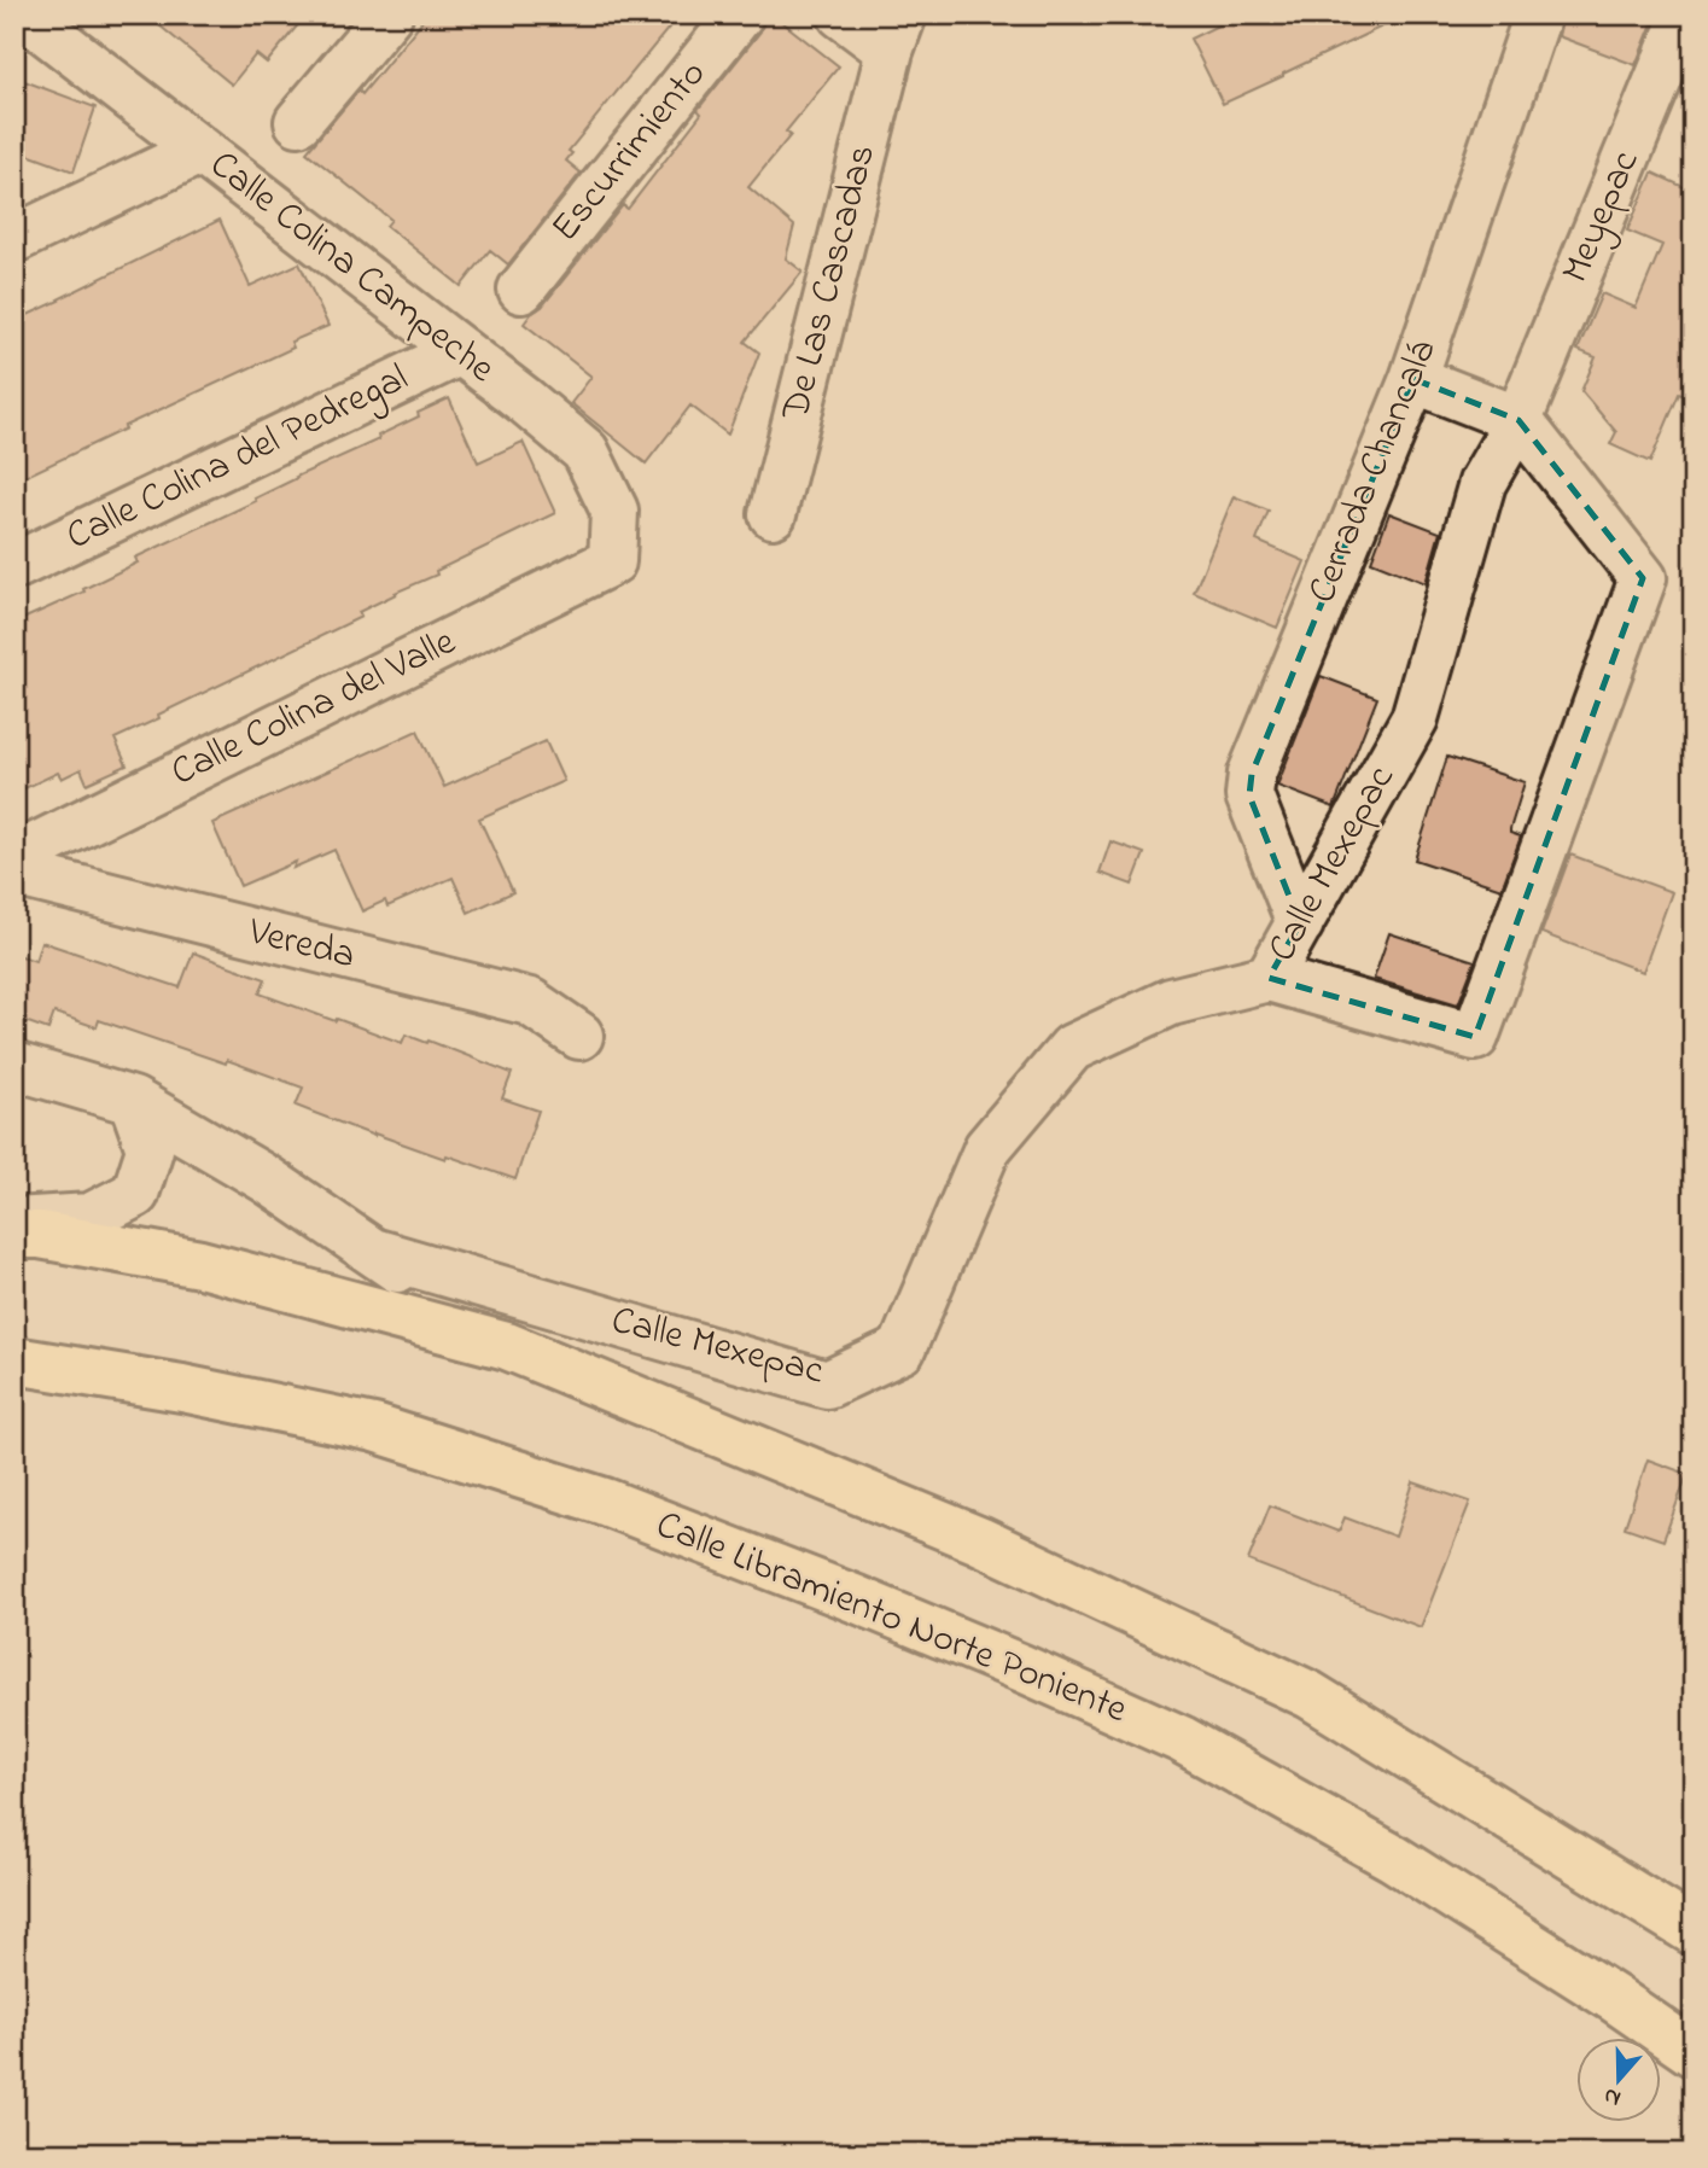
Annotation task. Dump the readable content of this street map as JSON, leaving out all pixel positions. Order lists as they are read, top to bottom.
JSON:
{
  "streets": {
    "highway": ["Calle Libramiento Norte Poniente"],
    "street": [
      "Escurrimiento",
      "Meyepac",
      "Calle Colina Campeche",
      "De Las Cascadas",
      "Calle Colina del Pedregal",
      "Cerrada Chancalá",
      "Calle Colina del Valle",
      "Calle Mexepac",
      "Vereda"
    ]
  },
  "crossings": [
    ["Meyepac", "Calle Mexepac"],
    ["Calle Colina Campeche", "Calle Colina del Pedregal"],
    ["Calle Colina Campeche", "Calle Colina del Valle"],
    ["Cerrada Chancalá", "Calle Mexepac"]
  ],
  "north": "bottom"
}
